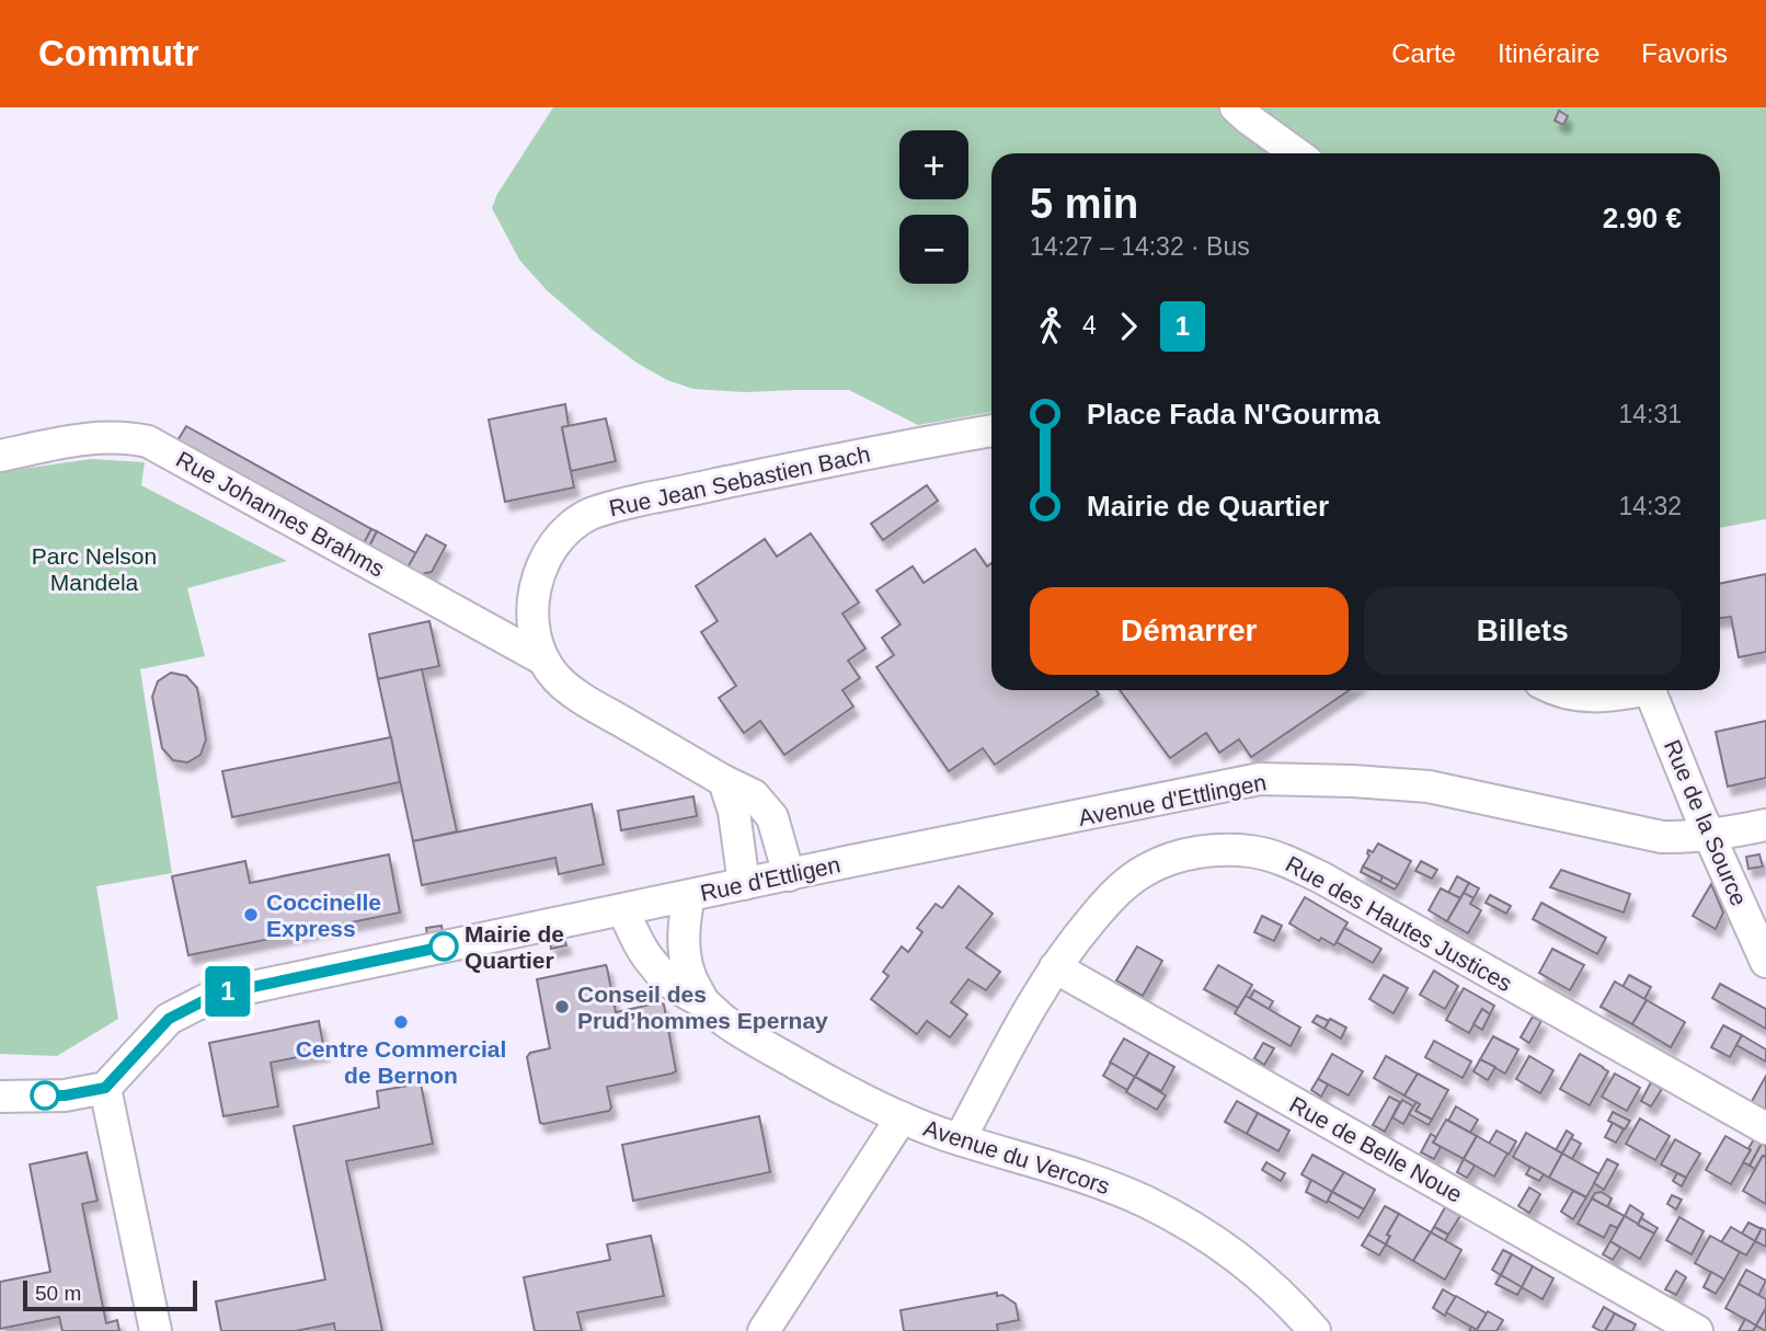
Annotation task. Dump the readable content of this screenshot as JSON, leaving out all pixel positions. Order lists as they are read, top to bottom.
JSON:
{
  "streets": {
    "street": [
      "Rue Jean Sebastien Bach",
      "Rue Johannes Brahms",
      "Avenue d'Ettlingen",
      "Rue de la Source",
      "Rue d'Ettligen",
      "Rue des Hautes Justices",
      "Rue de Belle Noue",
      "Avenue du Vercors"
    ]
  },
  "crossings": [
    ["Rue Jean Sebastien Bach", "Rue Johannes Brahms"],
    ["Rue Jean Sebastien Bach", "Rue d'Ettligen"],
    ["Avenue d'Ettlingen", "Rue de la Source"],
    ["Avenue d'Ettlingen", "Rue d'Ettligen"],
    ["Rue d'Ettligen", "Avenue du Vercors"],
    ["Rue des Hautes Justices", "Rue de Belle Noue"],
    ["Rue des Hautes Justices", "Avenue du Vercors"]
  ],
  "parks": ["Parc Nelson Mandela"],
  "places": [
    "Coccinelle Express",
    "Mairie de Quartier",
    "Conseil des Prud’hommes Epernay",
    "Centre Commercial de Bernon"
  ],
  "lines": ["bus line 1"],
  "scale_bar": "50 m",
  "page": {
    "header": "Commutr",
    "nav": ["Carte", "Itinéraire", "Favoris"],
    "on_map": "1",
    "map_buttons": ["+", "−"],
    "heading": ["5 min", "14:27 – 14:32 · Bus", "2.90 €"],
    "legs": ["4", "1"],
    "list": [
      {
        "name": "Place Fada N'Gourma",
        "value": "14:31"
      },
      {
        "name": "Mairie de Quartier",
        "value": "14:32"
      }
    ],
    "buttons": ["Démarrer", "Billets"],
    "scale": "50 m"
  }
}
